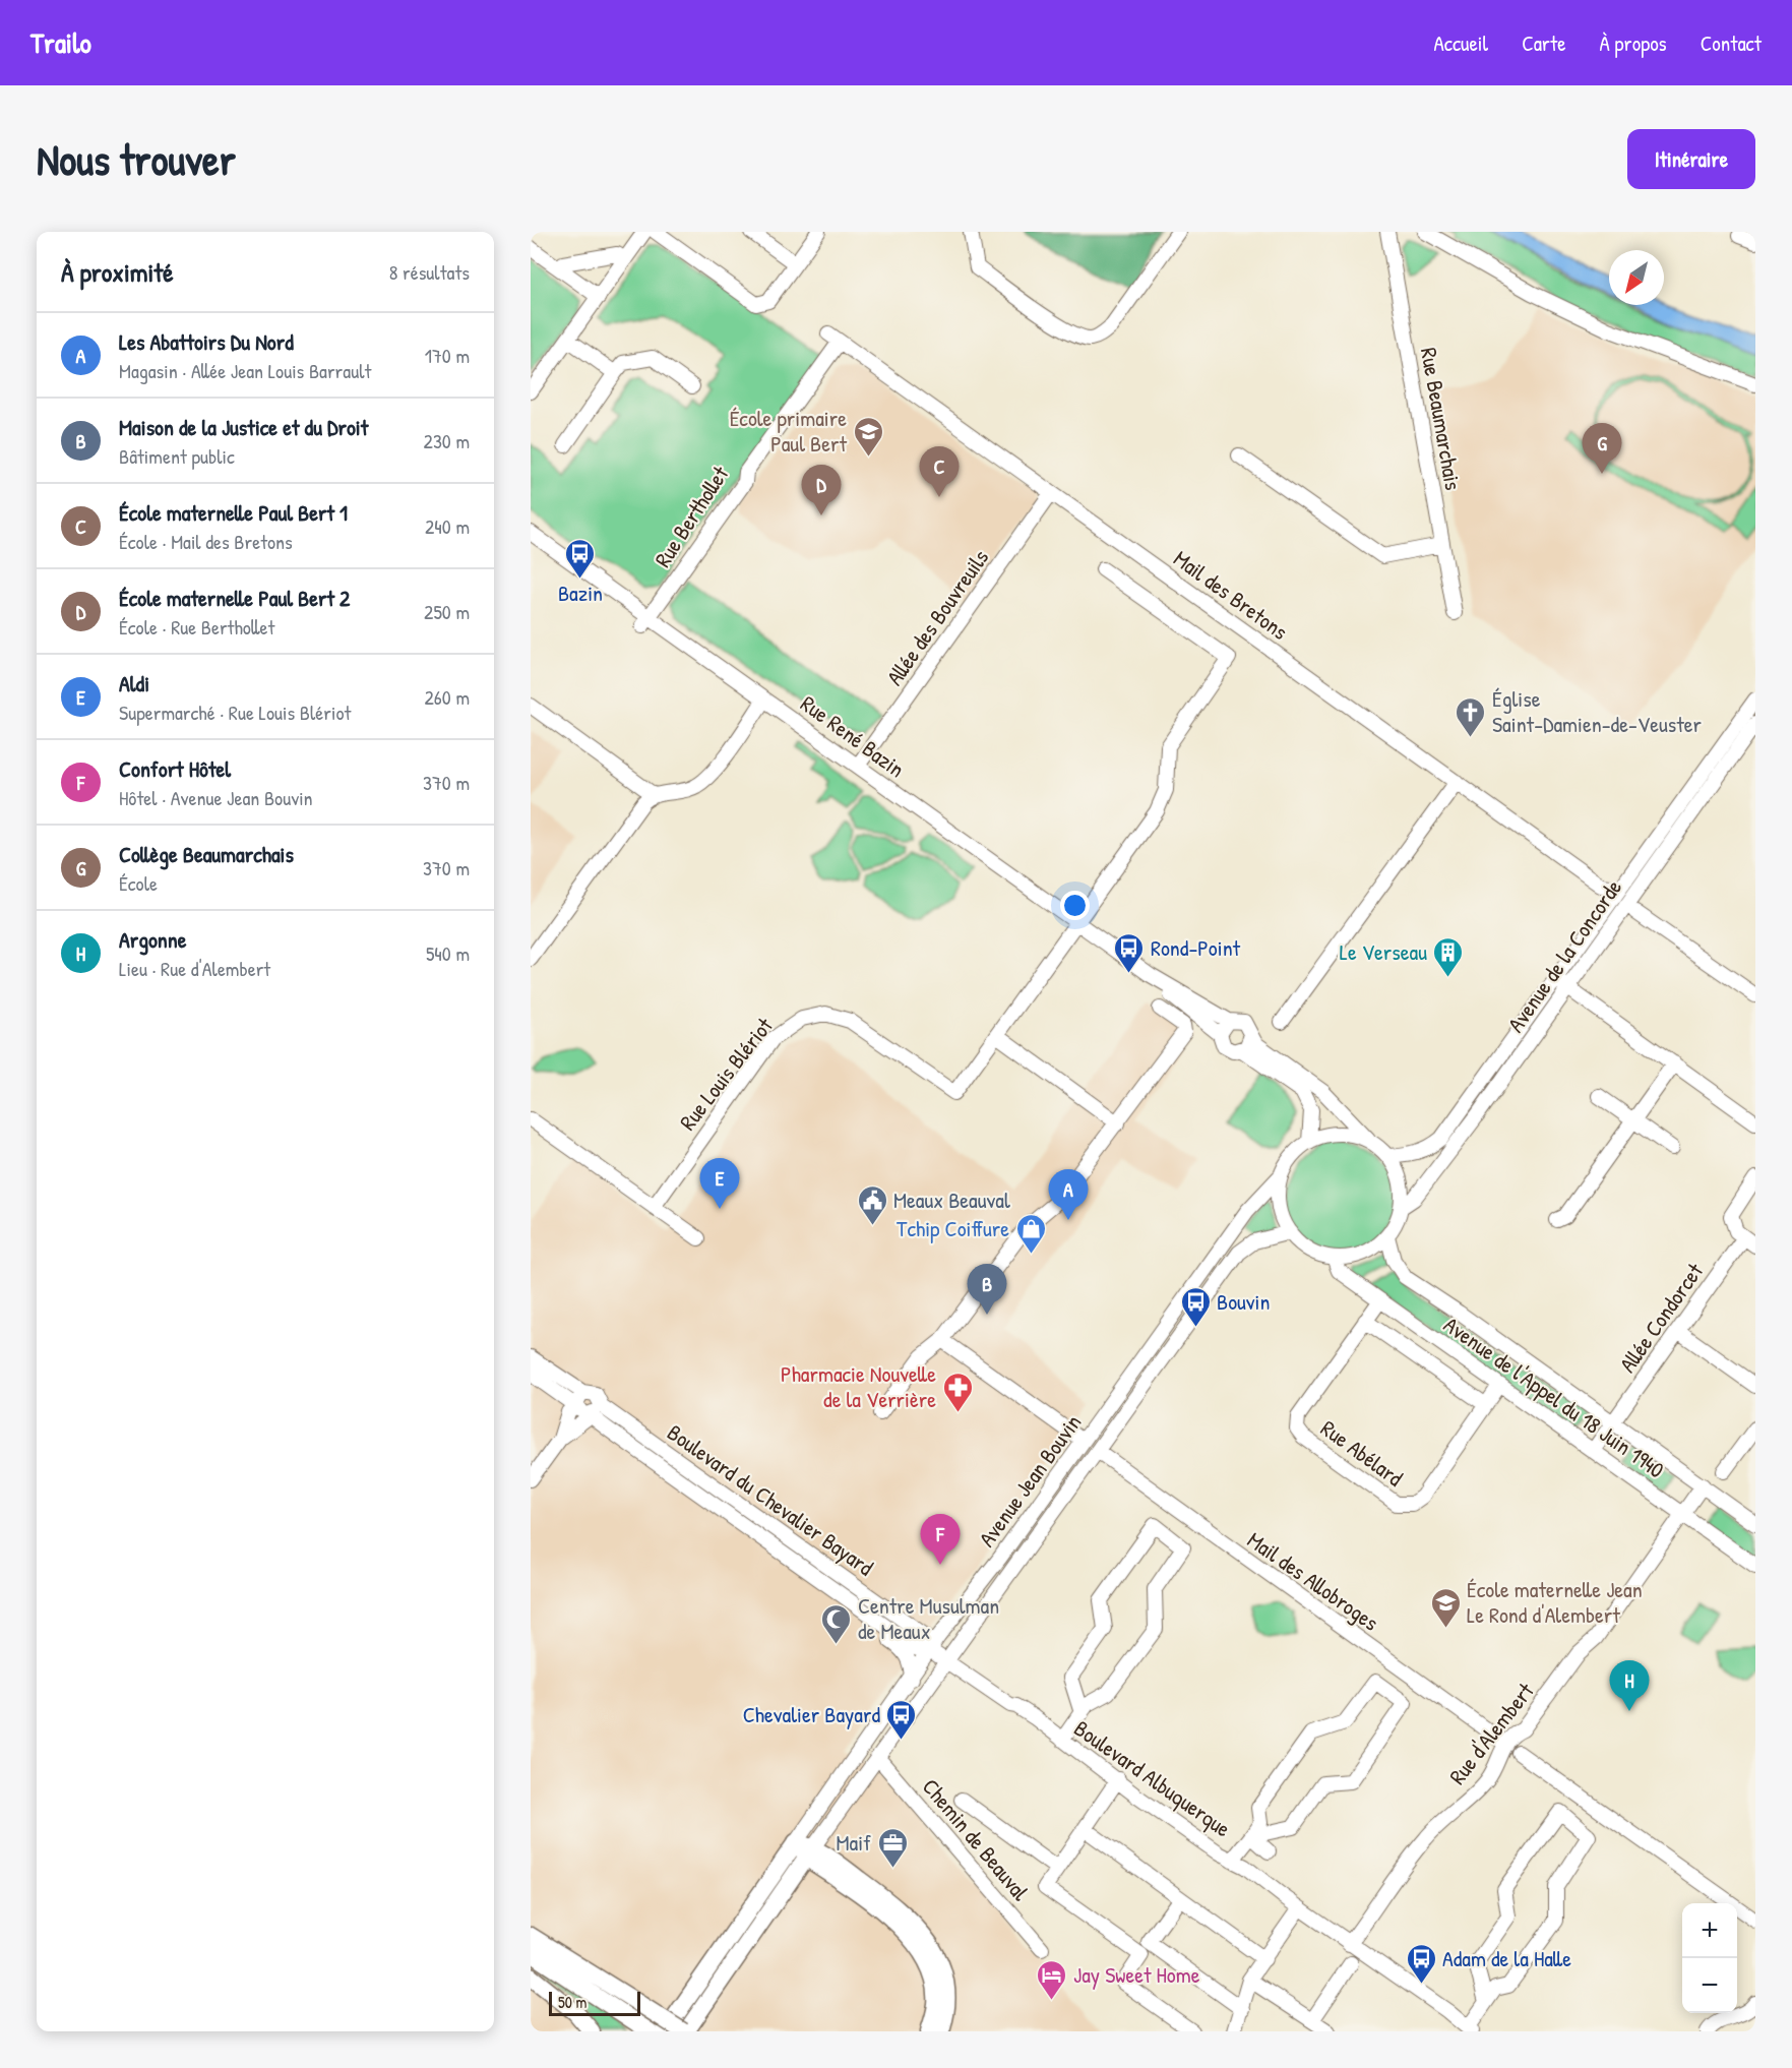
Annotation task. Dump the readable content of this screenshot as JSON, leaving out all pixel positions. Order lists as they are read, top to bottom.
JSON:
{
  "streets": {
    "street": [
      "Rue Beaumarchais",
      "Rue Berthollet",
      "Mail des Bretons",
      "Allée des Bouvreuils",
      "Rue René Bazin",
      "Avenue de la Concorde",
      "Rue Louis Blériot",
      "Allée Condorcet",
      "Avenue de l'Appel du 18 Juin 1940",
      "Rue Abélard",
      "Avenue Jean Bouvin",
      "Boulevard du Chevalier Bayard",
      "Mail des Allobroges",
      "Rue d'Alembert",
      "Boulevard Albuquerque",
      "Chemin de Beauval"
    ]
  },
  "crossings": [
    ["Rue Berthollet", "Mail des Bretons"],
    ["Rue Berthollet", "Rue René Bazin"],
    ["Mail des Bretons", "Allée des Bouvreuils"],
    ["Allée des Bouvreuils", "Rue René Bazin"],
    ["Rue René Bazin", "Rue Louis Blériot"],
    ["Avenue de la Concorde", "Avenue de l'Appel du 18 Juin 1940"],
    ["Avenue de la Concorde", "Avenue Jean Bouvin"],
    ["Allée Condorcet", "Avenue de l'Appel du 18 Juin 1940"],
    ["Avenue de l'Appel du 18 Juin 1940", "Rue Abélard"],
    ["Avenue de l'Appel du 18 Juin 1940", "Avenue Jean Bouvin"],
    ["Avenue de l'Appel du 18 Juin 1940", "Rue d'Alembert"],
    ["Avenue Jean Bouvin", "Boulevard du Chevalier Bayard"],
    ["Avenue Jean Bouvin", "Boulevard Albuquerque"],
    ["Avenue Jean Bouvin", "Chemin de Beauval"],
    ["Boulevard du Chevalier Bayard", "Boulevard Albuquerque"],
    ["Rue d'Alembert", "Boulevard Albuquerque"]
  ],
  "places": {
    "school or university": ["École primaire Paul Bert", "École maternelle Jean Le Rond d'Alembert"],
    "bus stop": [
      "Bazin",
      "Rond-Point",
      "Bouvin",
      "Chevalier Bayard",
      "Adam de la Halle"
    ],
    "church": ["Église Saint-Damien-de-Veuster"],
    "building": ["Le Verseau"],
    "public building": ["Meaux Beauval"],
    "shop": ["Tchip Coiffure"],
    "pharmacy": ["Pharmacie Nouvelle de la Verrière"],
    "mosque": ["Centre Musulman de Meaux"],
    "office": ["Maif"],
    "hotel": ["Jay Sweet Home"]
  },
  "scale_bar": "50 m",
  "north": "bottom left",
  "page": {
    "header": "Trailo",
    "nav": [
      "Accueil",
      "Carte",
      "À propos",
      "Contact"
    ],
    "buttons": "Itinéraire",
    "title": "Nous trouver",
    "heading": ["À proximité", "8 résultats"],
    "list": [
      {
        "mark": "A",
        "name": "Les Abattoirs Du Nord",
        "note": "Magasin · Allée Jean Louis Barrault",
        "value": "170 m"
      },
      {
        "mark": "B",
        "name": "Maison de la Justice et du Droit",
        "note": "Bâtiment public",
        "value": "230 m"
      },
      {
        "mark": "C",
        "name": "École maternelle Paul Bert 1",
        "note": "École · Mail des Bretons",
        "value": "240 m"
      },
      {
        "mark": "D",
        "name": "École maternelle Paul Bert 2",
        "note": "École · Rue Berthollet",
        "value": "250 m"
      },
      {
        "mark": "E",
        "name": "Aldi",
        "note": "Supermarché · Rue Louis Blériot",
        "value": "260 m"
      },
      {
        "mark": "F",
        "name": "Confort Hôtel",
        "note": "Hôtel · Avenue Jean Bouvin",
        "value": "370 m"
      },
      {
        "mark": "G",
        "name": "Collège Beaumarchais",
        "note": "École",
        "value": "370 m"
      },
      {
        "mark": "H",
        "name": "Argonne",
        "note": "Lieu · Rue d'Alembert",
        "value": "540 m"
      }
    ],
    "pins": [
      "G",
      "C",
      "D",
      "E",
      "A",
      "B",
      "F",
      "H"
    ],
    "map_buttons": ["+", "−"],
    "scale": "50 m"
  }
}
